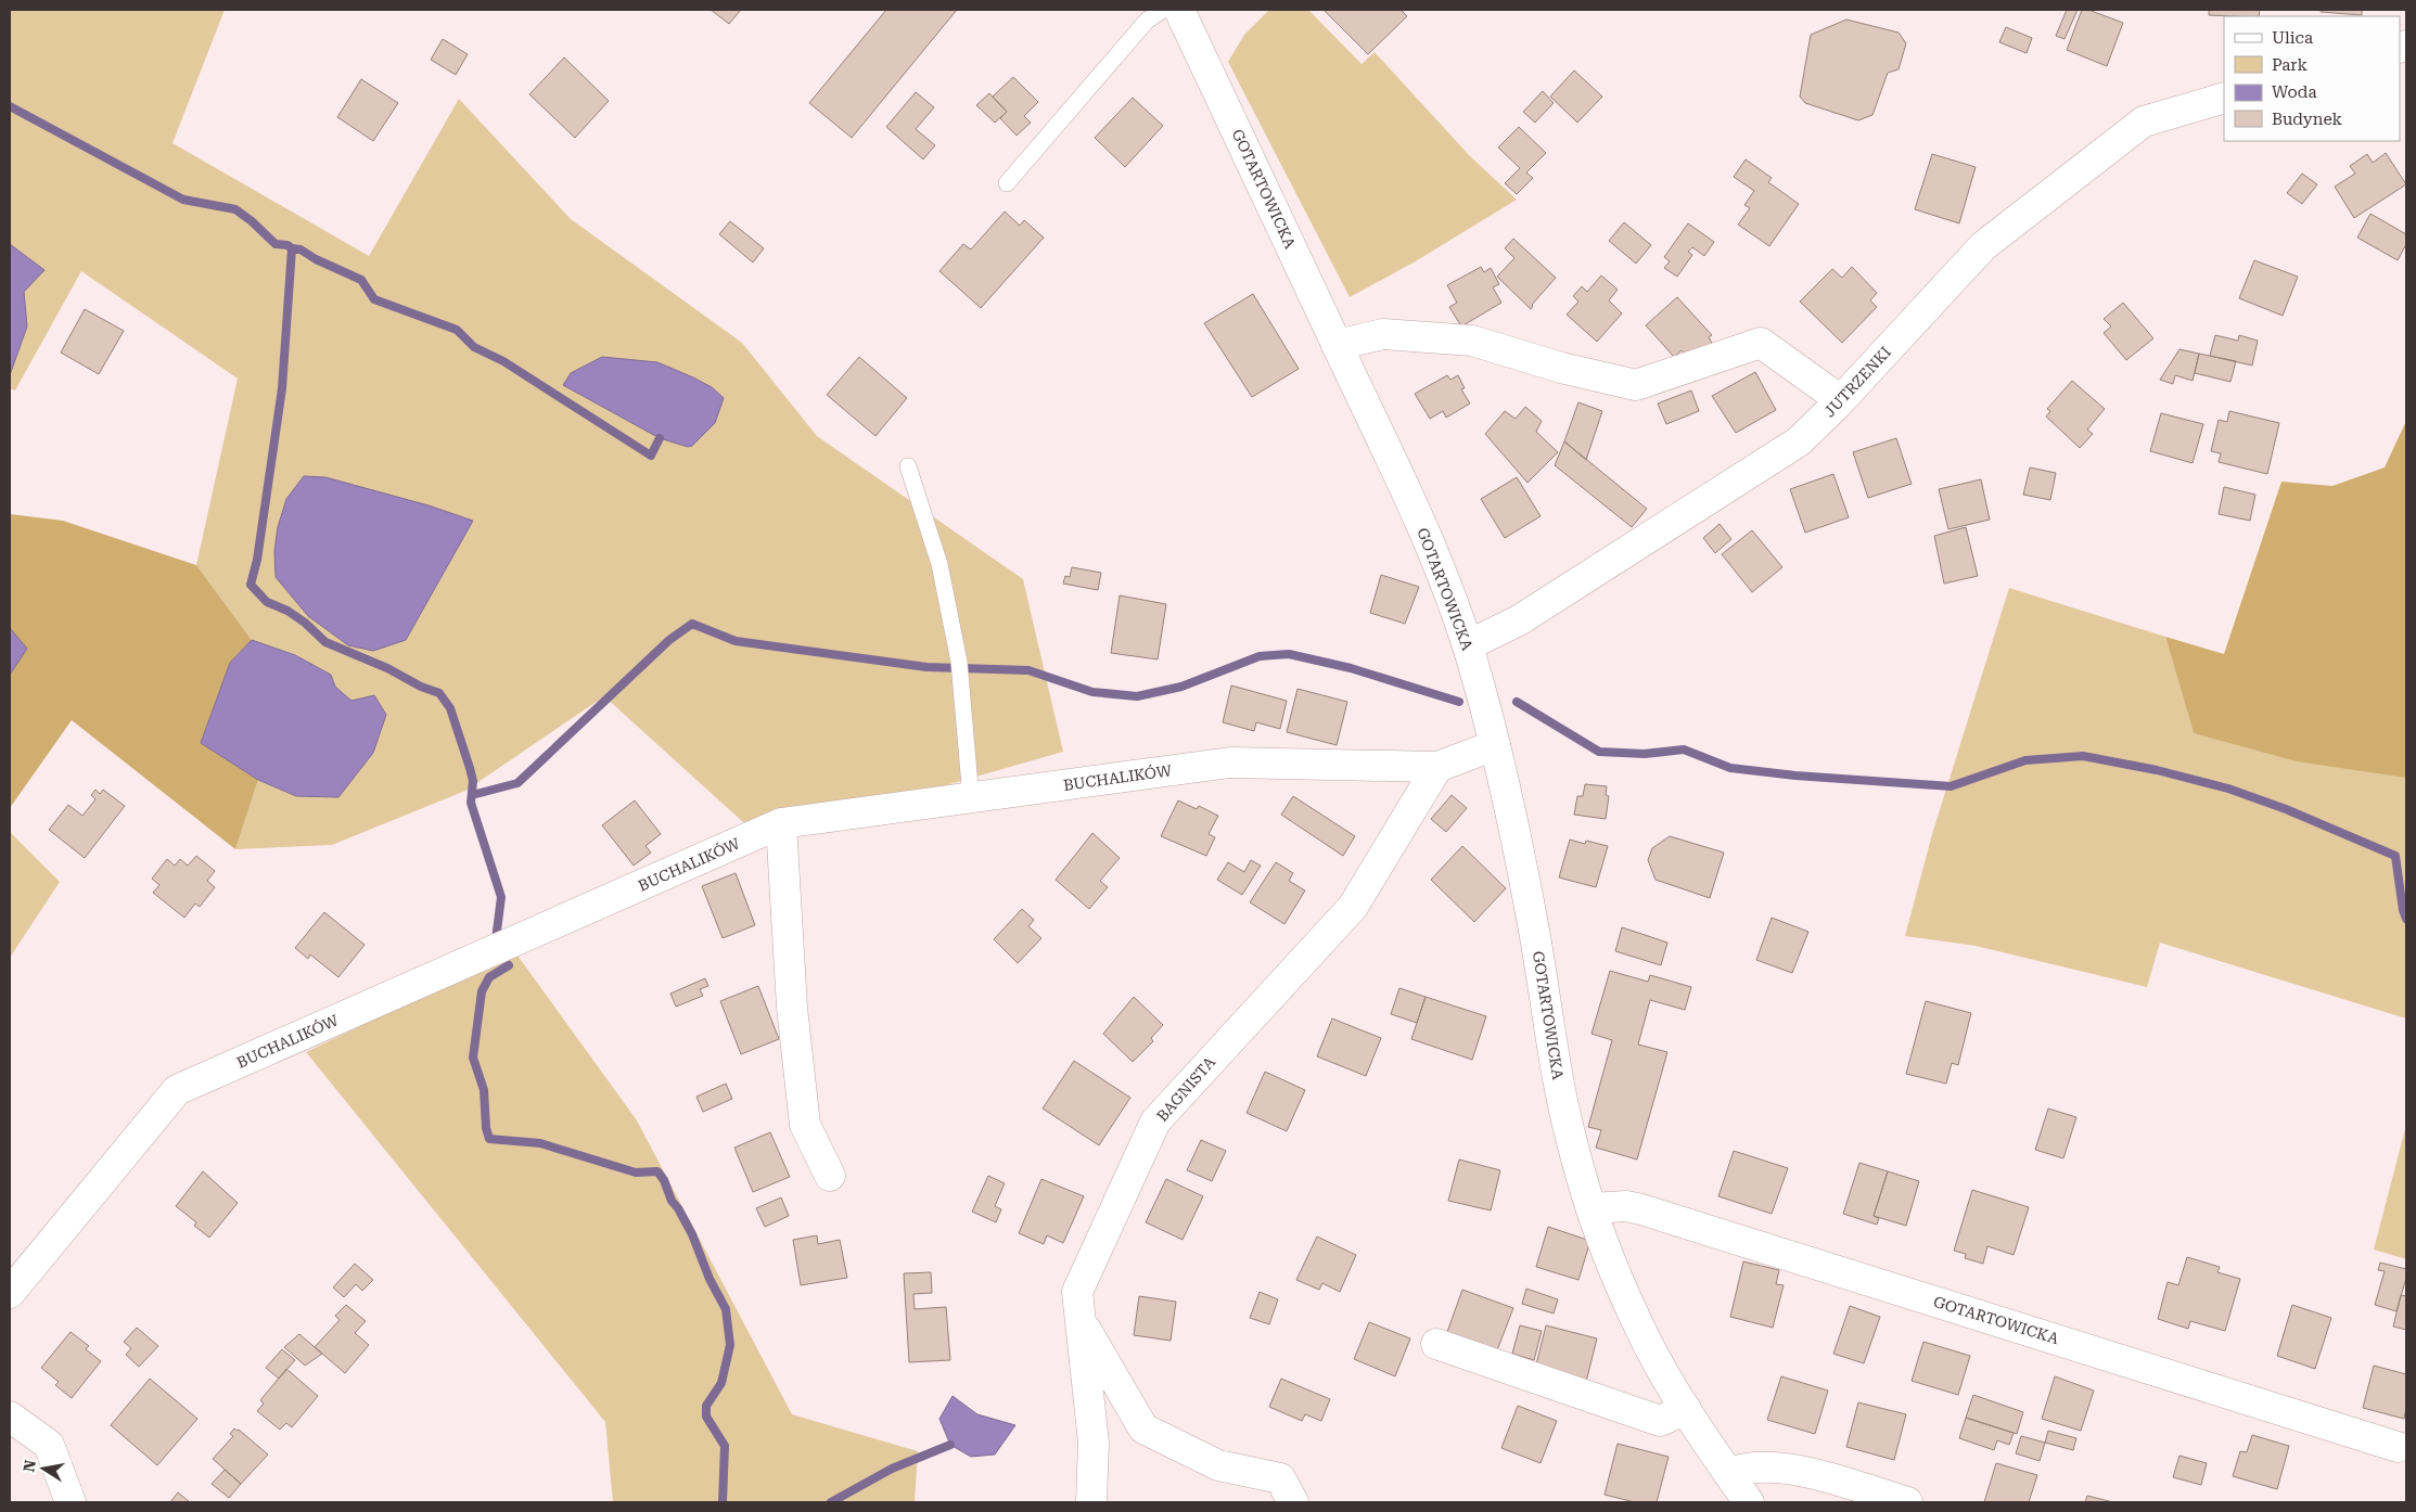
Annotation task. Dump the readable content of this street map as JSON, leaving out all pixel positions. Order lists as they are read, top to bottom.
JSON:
{
  "streets": {
    "street": [
      "GOTARTOWICKA",
      "JUTRZENKI",
      "BUCHALIKÓW",
      "BAGNISTA"
    ]
  },
  "crossings": [
    ["GOTARTOWICKA", "JUTRZENKI"],
    ["GOTARTOWICKA", "BUCHALIKÓW"],
    ["BUCHALIKÓW", "BAGNISTA"]
  ],
  "legend": [
    "Ulica",
    "Park",
    "Woda",
    "Budynek"
  ],
  "north": "left"
}
